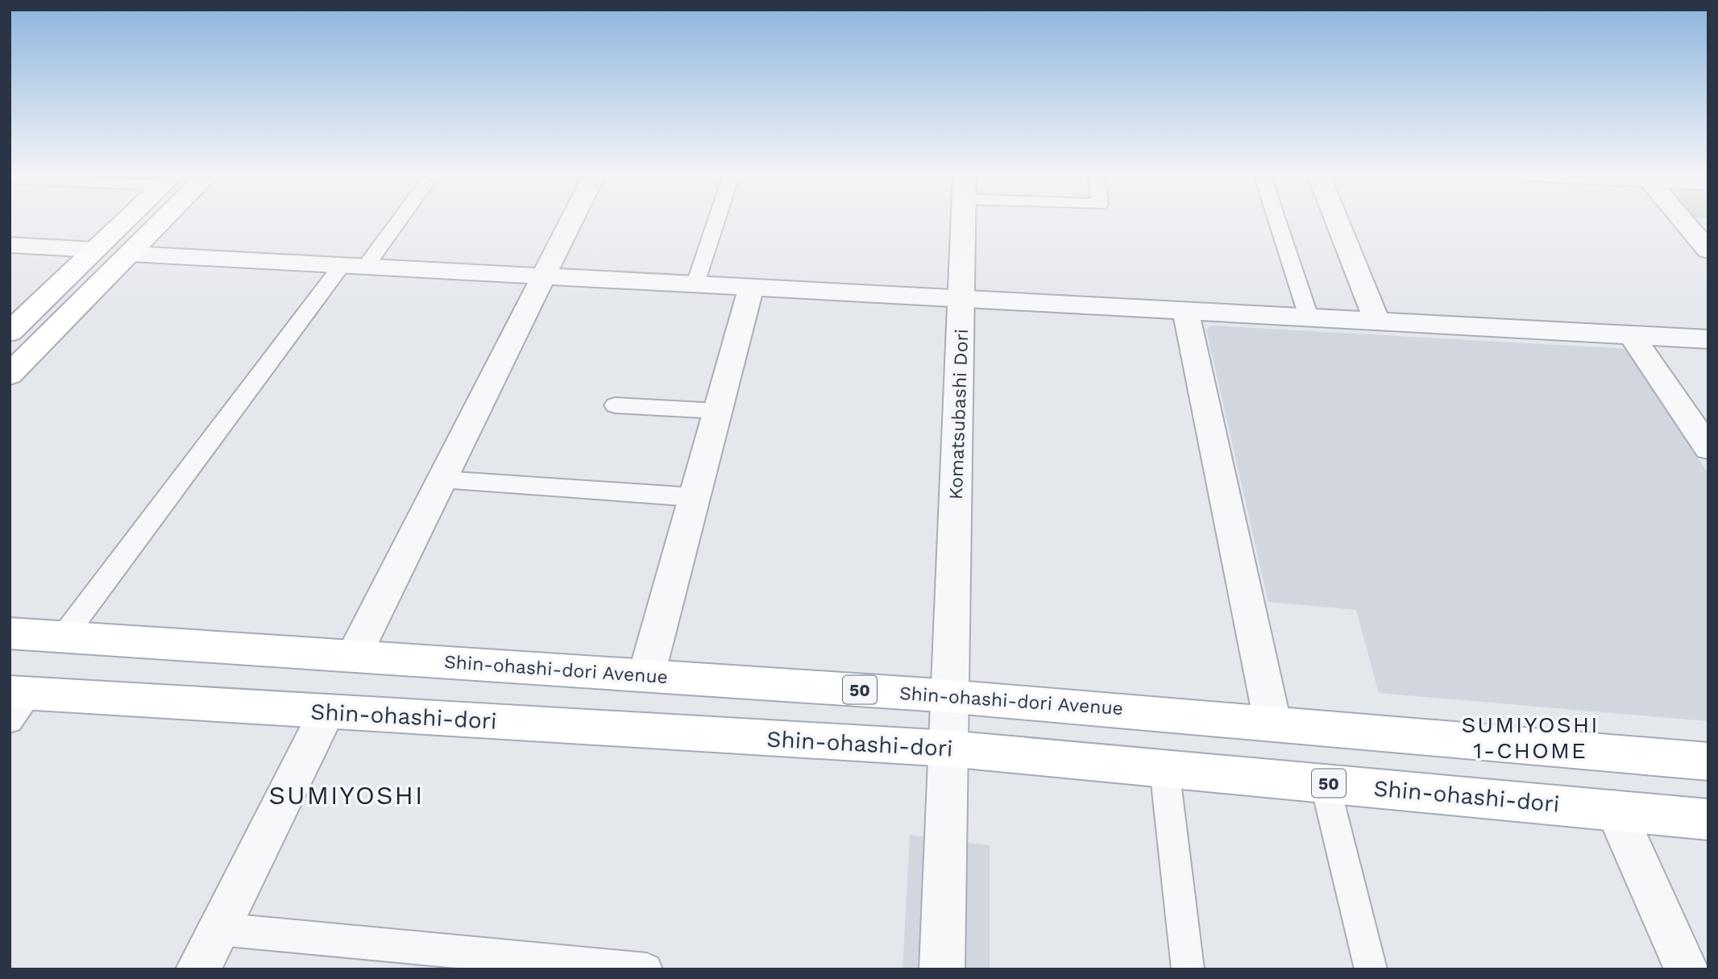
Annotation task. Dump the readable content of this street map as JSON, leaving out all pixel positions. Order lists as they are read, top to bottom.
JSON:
{
  "streets": {
    "main road": ["Shin-ohashi-dori Avenue", "50", "Shin-ohashi-dori"],
    "street": ["Komatsubashi Dori"]
  },
  "crossings": [
    ["Komatsubashi Dori", "Shin-ohashi-dori Avenue"],
    ["Komatsubashi Dori", "Shin-ohashi-dori"]
  ],
  "districts": ["SUMIYOSHI 1-CHOME", "SUMIYOSHI"]
}
